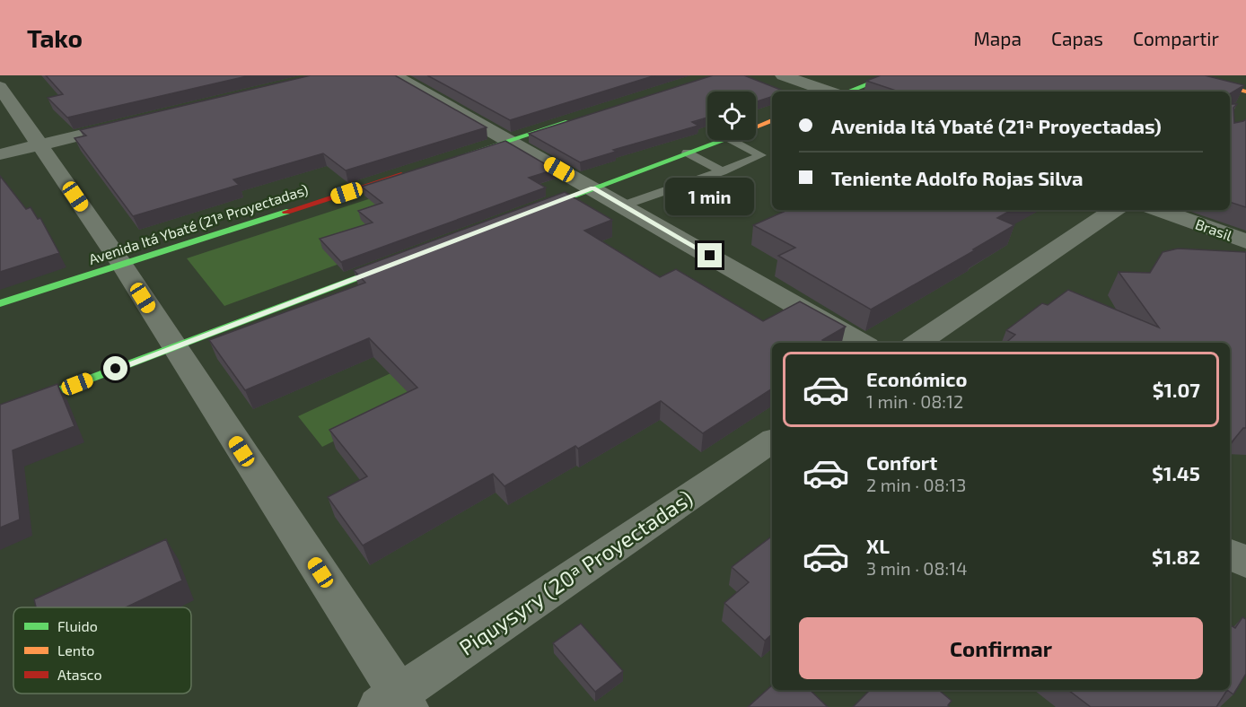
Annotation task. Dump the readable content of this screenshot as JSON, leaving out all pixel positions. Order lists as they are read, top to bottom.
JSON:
{
  "streets": {
    "main road": ["Avenida Itá Ybaté (21ª Proyectadas)"],
    "street": ["Brasil", "Piquysyry (20ª Proyectadas)"]
  },
  "legend": ["Fluido", "Lento", "Atasco"],
  "page": {
    "header": "Tako",
    "nav": ["Mapa", "Capas", "Compartir"],
    "banner": ["Avenida Itá Ybaté (21ª Proyectadas)", "Teniente Adolfo Rojas Silva"],
    "bubble": "1 min",
    "list": [
      {
        "name": "Económico",
        "note": "1 min · 08:12",
        "value": "$1.07"
      },
      {
        "name": "Confort",
        "note": "2 min · 08:13",
        "value": "$1.45"
      },
      {
        "name": "XL",
        "note": "3 min · 08:14",
        "value": "$1.82"
      }
    ],
    "buttons": "Confirmar"
  }
}
